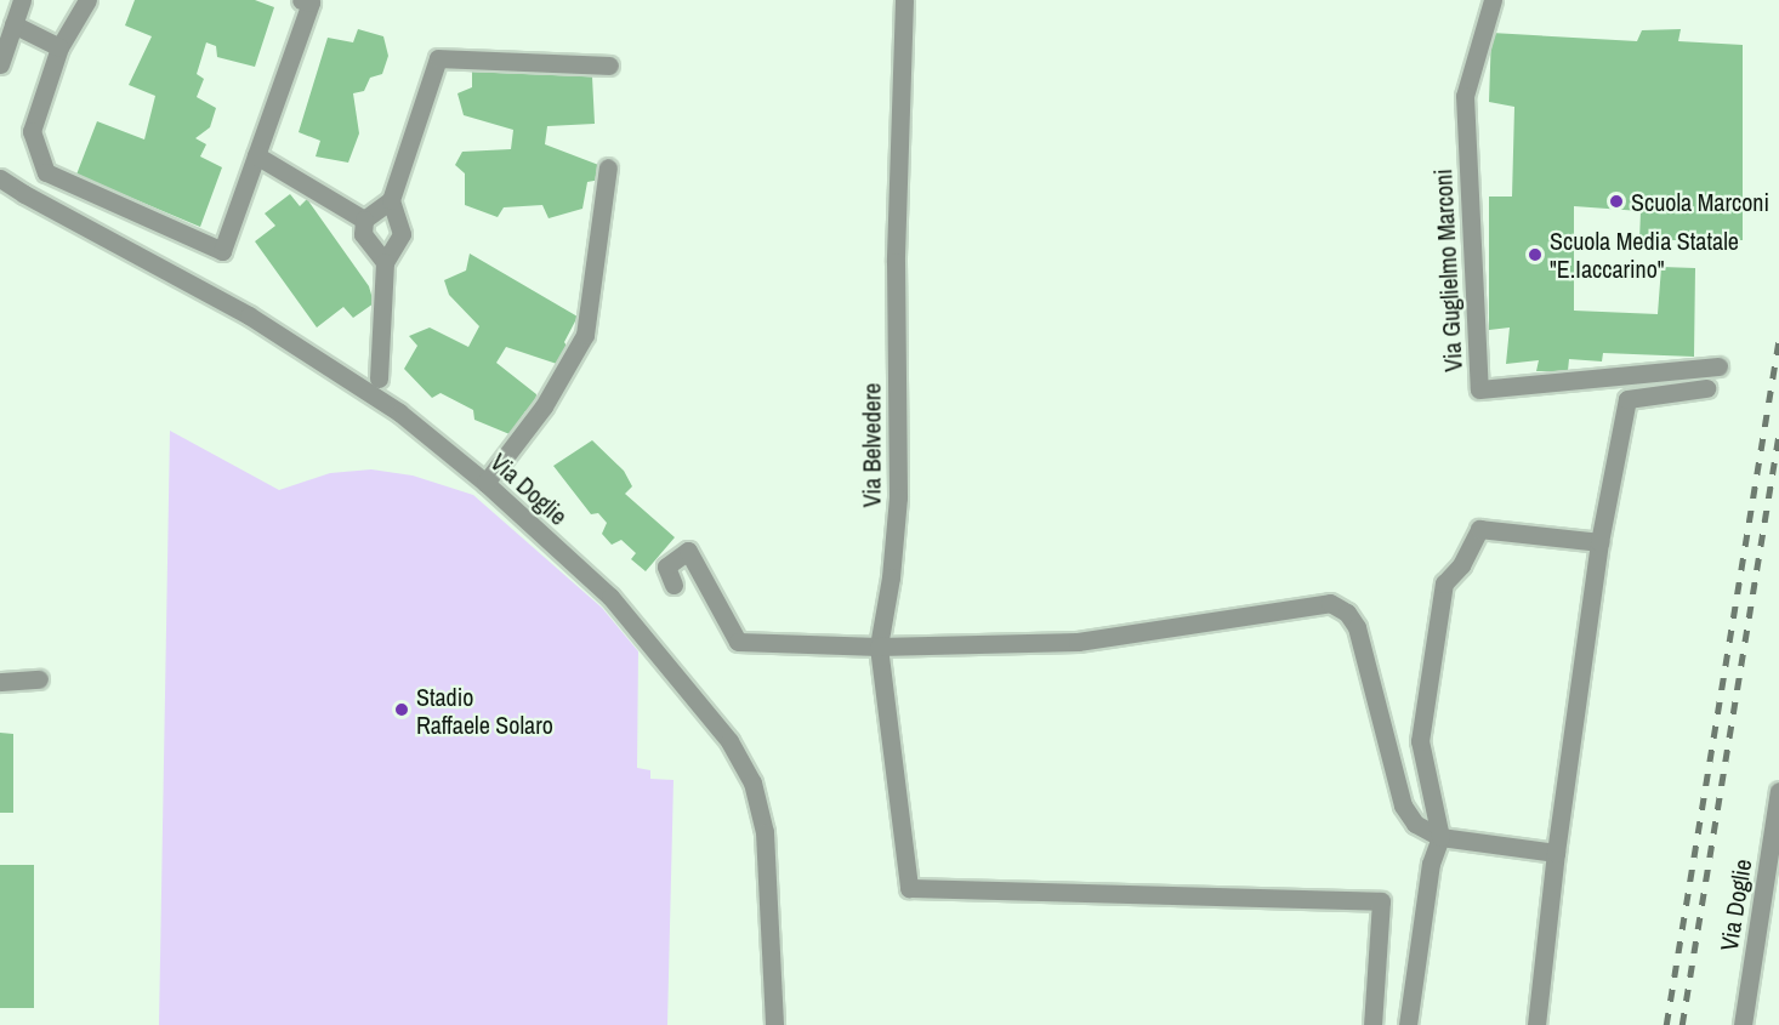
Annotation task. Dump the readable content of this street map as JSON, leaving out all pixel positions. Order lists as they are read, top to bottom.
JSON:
{
  "streets": {
    "street": ["Via Guglielmo Marconi", "Via Belvedere", "Via Doglie"]
  },
  "places": ["Scuola Marconi", "Scuola Media Statale \"E.Iaccarino\"", "Stadio Raffaele Solaro"]
}
